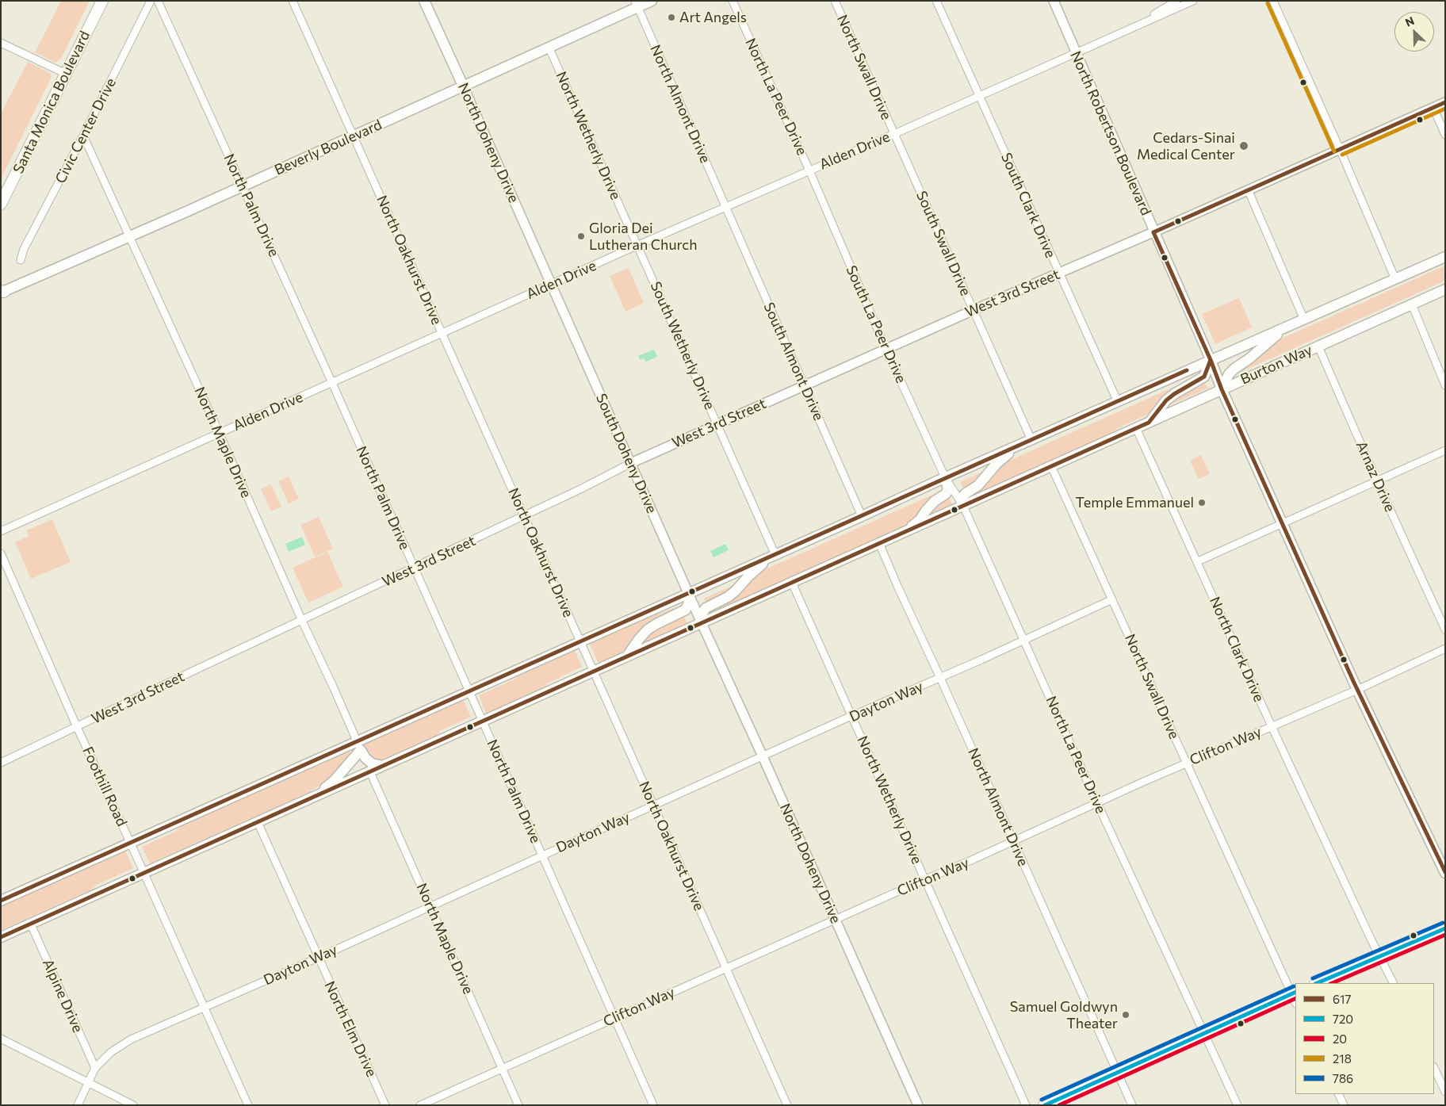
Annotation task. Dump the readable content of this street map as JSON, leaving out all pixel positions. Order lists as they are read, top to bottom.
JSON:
{
  "streets": {
    "main road": [
      "Santa Monica Boulevard",
      "North Robertson Boulevard",
      "North Doheny Drive",
      "Beverly Boulevard",
      "Burton Way"
    ],
    "street": [
      "North Swall Drive",
      "North La Peer Drive",
      "North Almont Drive",
      "Civic Center Drive",
      "North Wetherly Drive",
      "Alden Drive",
      "North Palm Drive",
      "South Clark Drive",
      "South Swall Drive",
      "North Oakhurst Drive",
      "West 3rd Street",
      "South La Peer Drive",
      "South Wetherly Drive",
      "South Almont Drive",
      "North Maple Drive",
      "South Doheny Drive",
      "Arnaz Drive",
      "North Clark Drive",
      "Dayton Way",
      "Clifton Way",
      "Foothill Road",
      "Alpine Drive",
      "North Elm Drive"
    ]
  },
  "crossings": [
    ["North Swall Drive", "Alden Drive"],
    ["North Swall Drive", "South Swall Drive"],
    ["North Swall Drive", "Burton Way"],
    ["North Swall Drive", "Dayton Way"],
    ["North Swall Drive", "Clifton Way"],
    ["North La Peer Drive", "Alden Drive"],
    ["North La Peer Drive", "South La Peer Drive"],
    ["North La Peer Drive", "Burton Way"],
    ["North La Peer Drive", "Dayton Way"],
    ["North La Peer Drive", "Clifton Way"],
    ["North Almont Drive", "Beverly Boulevard"],
    ["North Almont Drive", "Alden Drive"],
    ["North Almont Drive", "South Almont Drive"],
    ["North Almont Drive", "Burton Way"],
    ["North Almont Drive", "Dayton Way"],
    ["North Almont Drive", "Clifton Way"],
    ["Civic Center Drive", "North Maple Drive"],
    ["North Robertson Boulevard", "Alden Drive"],
    ["North Robertson Boulevard", "West 3rd Street"],
    ["North Robertson Boulevard", "Burton Way"],
    ["North Robertson Boulevard", "Clifton Way"],
    ["North Wetherly Drive", "Beverly Boulevard"],
    ["North Wetherly Drive", "Alden Drive"],
    ["North Wetherly Drive", "South Wetherly Drive"],
    ["North Wetherly Drive", "Burton Way"],
    ["North Wetherly Drive", "Dayton Way"],
    ["North Wetherly Drive", "Clifton Way"],
    ["North Doheny Drive", "Beverly Boulevard"],
    ["North Doheny Drive", "Alden Drive"],
    ["North Doheny Drive", "Burton Way"],
    ["North Doheny Drive", "South Doheny Drive"],
    ["North Doheny Drive", "Dayton Way"],
    ["North Doheny Drive", "Clifton Way"],
    ["Beverly Boulevard", "North Palm Drive"],
    ["Beverly Boulevard", "North Oakhurst Drive"],
    ["Beverly Boulevard", "North Maple Drive"],
    ["Alden Drive", "North Palm Drive"],
    ["Alden Drive", "South Clark Drive"],
    ["Alden Drive", "South Swall Drive"],
    ["Alden Drive", "North Oakhurst Drive"],
    ["Alden Drive", "South La Peer Drive"],
    ["Alden Drive", "South Wetherly Drive"],
    ["Alden Drive", "South Almont Drive"],
    ["Alden Drive", "North Maple Drive"],
    ["Alden Drive", "South Doheny Drive"],
    ["North Palm Drive", "West 3rd Street"],
    ["North Palm Drive", "Burton Way"],
    ["North Palm Drive", "Dayton Way"],
    ["North Palm Drive", "Clifton Way"],
    ["South Clark Drive", "West 3rd Street"],
    ["South Swall Drive", "West 3rd Street"],
    ["North Oakhurst Drive", "West 3rd Street"],
    ["North Oakhurst Drive", "Burton Way"],
    ["North Oakhurst Drive", "Dayton Way"],
    ["North Oakhurst Drive", "Clifton Way"],
    ["West 3rd Street", "South La Peer Drive"],
    ["West 3rd Street", "South Wetherly Drive"],
    ["West 3rd Street", "South Almont Drive"],
    ["West 3rd Street", "North Maple Drive"],
    ["West 3rd Street", "South Doheny Drive"],
    ["West 3rd Street", "Foothill Road"],
    ["Burton Way", "North Maple Drive"],
    ["Burton Way", "South Doheny Drive"],
    ["Burton Way", "Arnaz Drive"],
    ["Burton Way", "North Clark Drive"],
    ["Burton Way", "Foothill Road"],
    ["Burton Way", "Alpine Drive"],
    ["Burton Way", "North Elm Drive"],
    ["North Maple Drive", "Dayton Way"],
    ["North Maple Drive", "Clifton Way"],
    ["North Clark Drive", "Clifton Way"],
    ["Dayton Way", "Foothill Road"],
    ["Dayton Way", "Alpine Drive"],
    ["Dayton Way", "North Elm Drive"]
  ],
  "places": [
    "Art Angels",
    "Cedars-Sinai Medical Center",
    "Gloria Dei Lutheran Church",
    "Temple Emmanuel",
    "Samuel Goldwyn Theater"
  ],
  "lines": [
    "transit line 218",
    "transit line 617",
    "transit line 786",
    "transit line 720",
    "transit line 20"
  ],
  "legend": [
    "617",
    "720",
    "20",
    "218",
    "786"
  ],
  "north": "top left"
}
